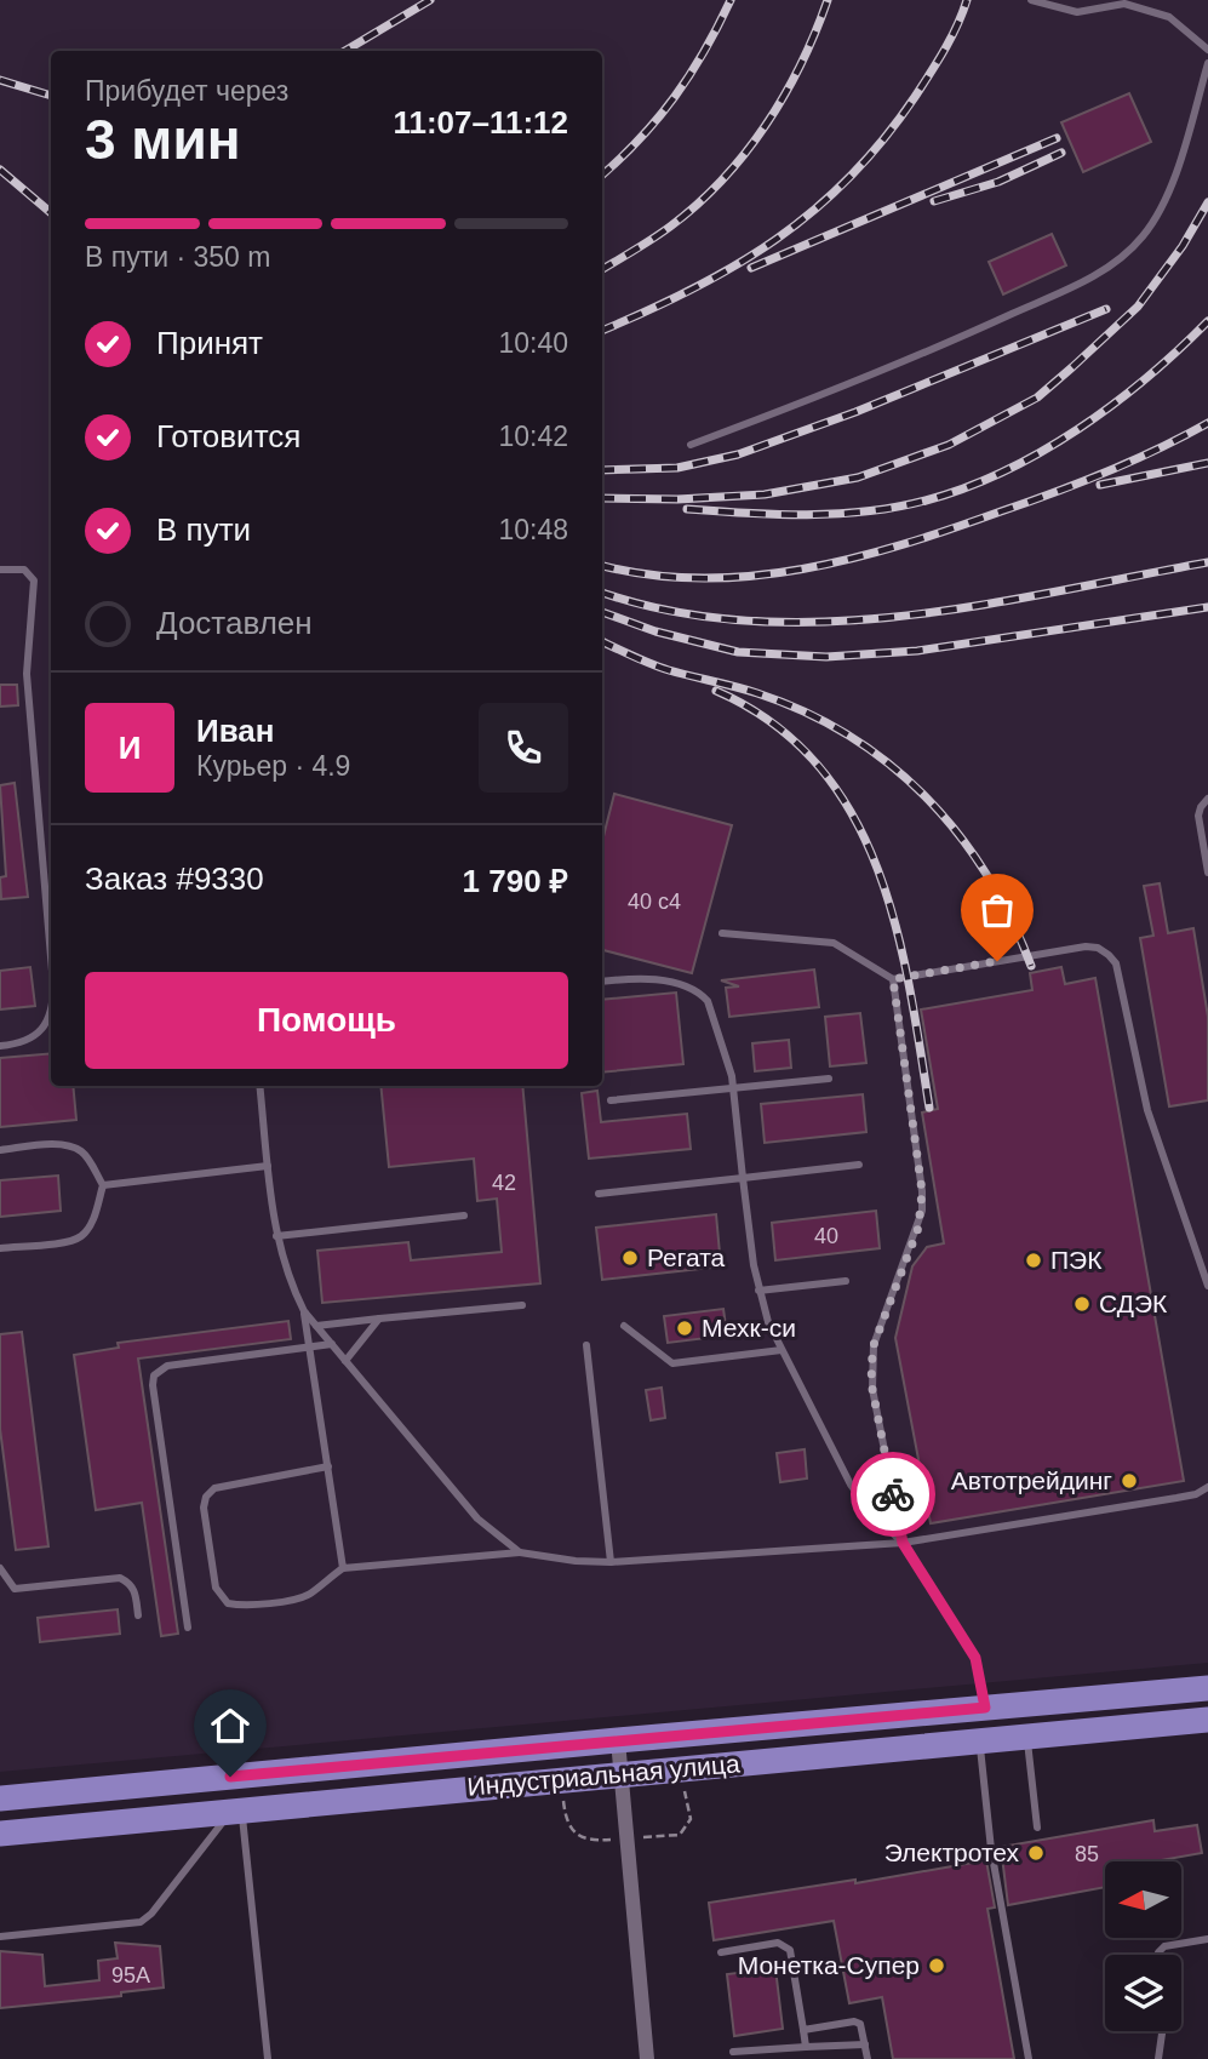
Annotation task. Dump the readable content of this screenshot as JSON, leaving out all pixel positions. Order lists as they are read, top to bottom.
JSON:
{
  "streets": {
    "main road": ["Индустриальная улица"]
  },
  "places": [
    "Регата",
    "ПЭК",
    "СДЭК",
    "Мехк-си",
    "Автотрейдинг",
    "Электротех",
    "Монетка-Супер"
  ],
  "house_numbers": [
    "40 с4",
    "42",
    "40",
    "85",
    "95А"
  ],
  "north": "left",
  "page": {
    "heading": ["3 мин", "Прибудет через", "11:07–11:12"],
    "panel": [
      "Иван",
      "Курьер · 4.9",
      "Заказ #9330",
      "1 790 ₽"
    ],
    "bar": "В пути · 350 m",
    "list": [
      ["Принят", "10:40"],
      ["Готовится", "10:42"],
      ["В пути", "10:48"],
      "Доставлен"
    ],
    "round": "И",
    "buttons": "Помощь"
  }
}
